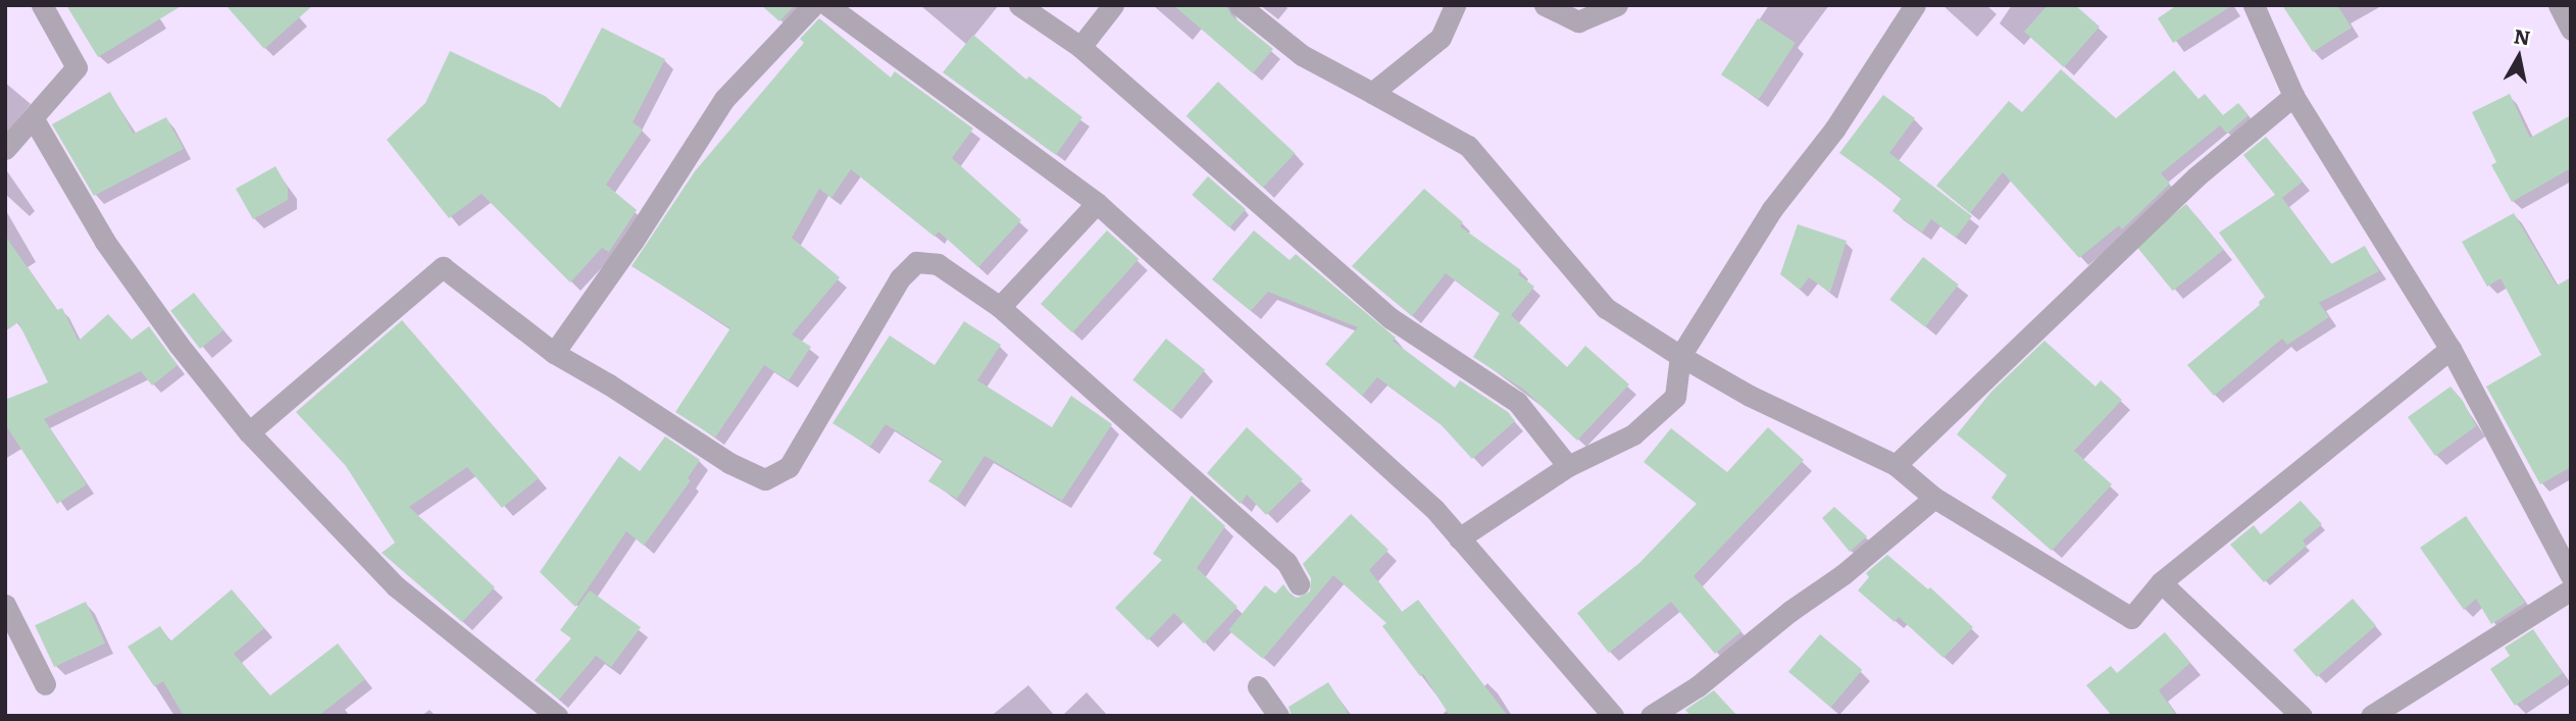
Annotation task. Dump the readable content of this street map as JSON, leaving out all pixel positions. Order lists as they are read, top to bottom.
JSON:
{
  "north": "top"
}
